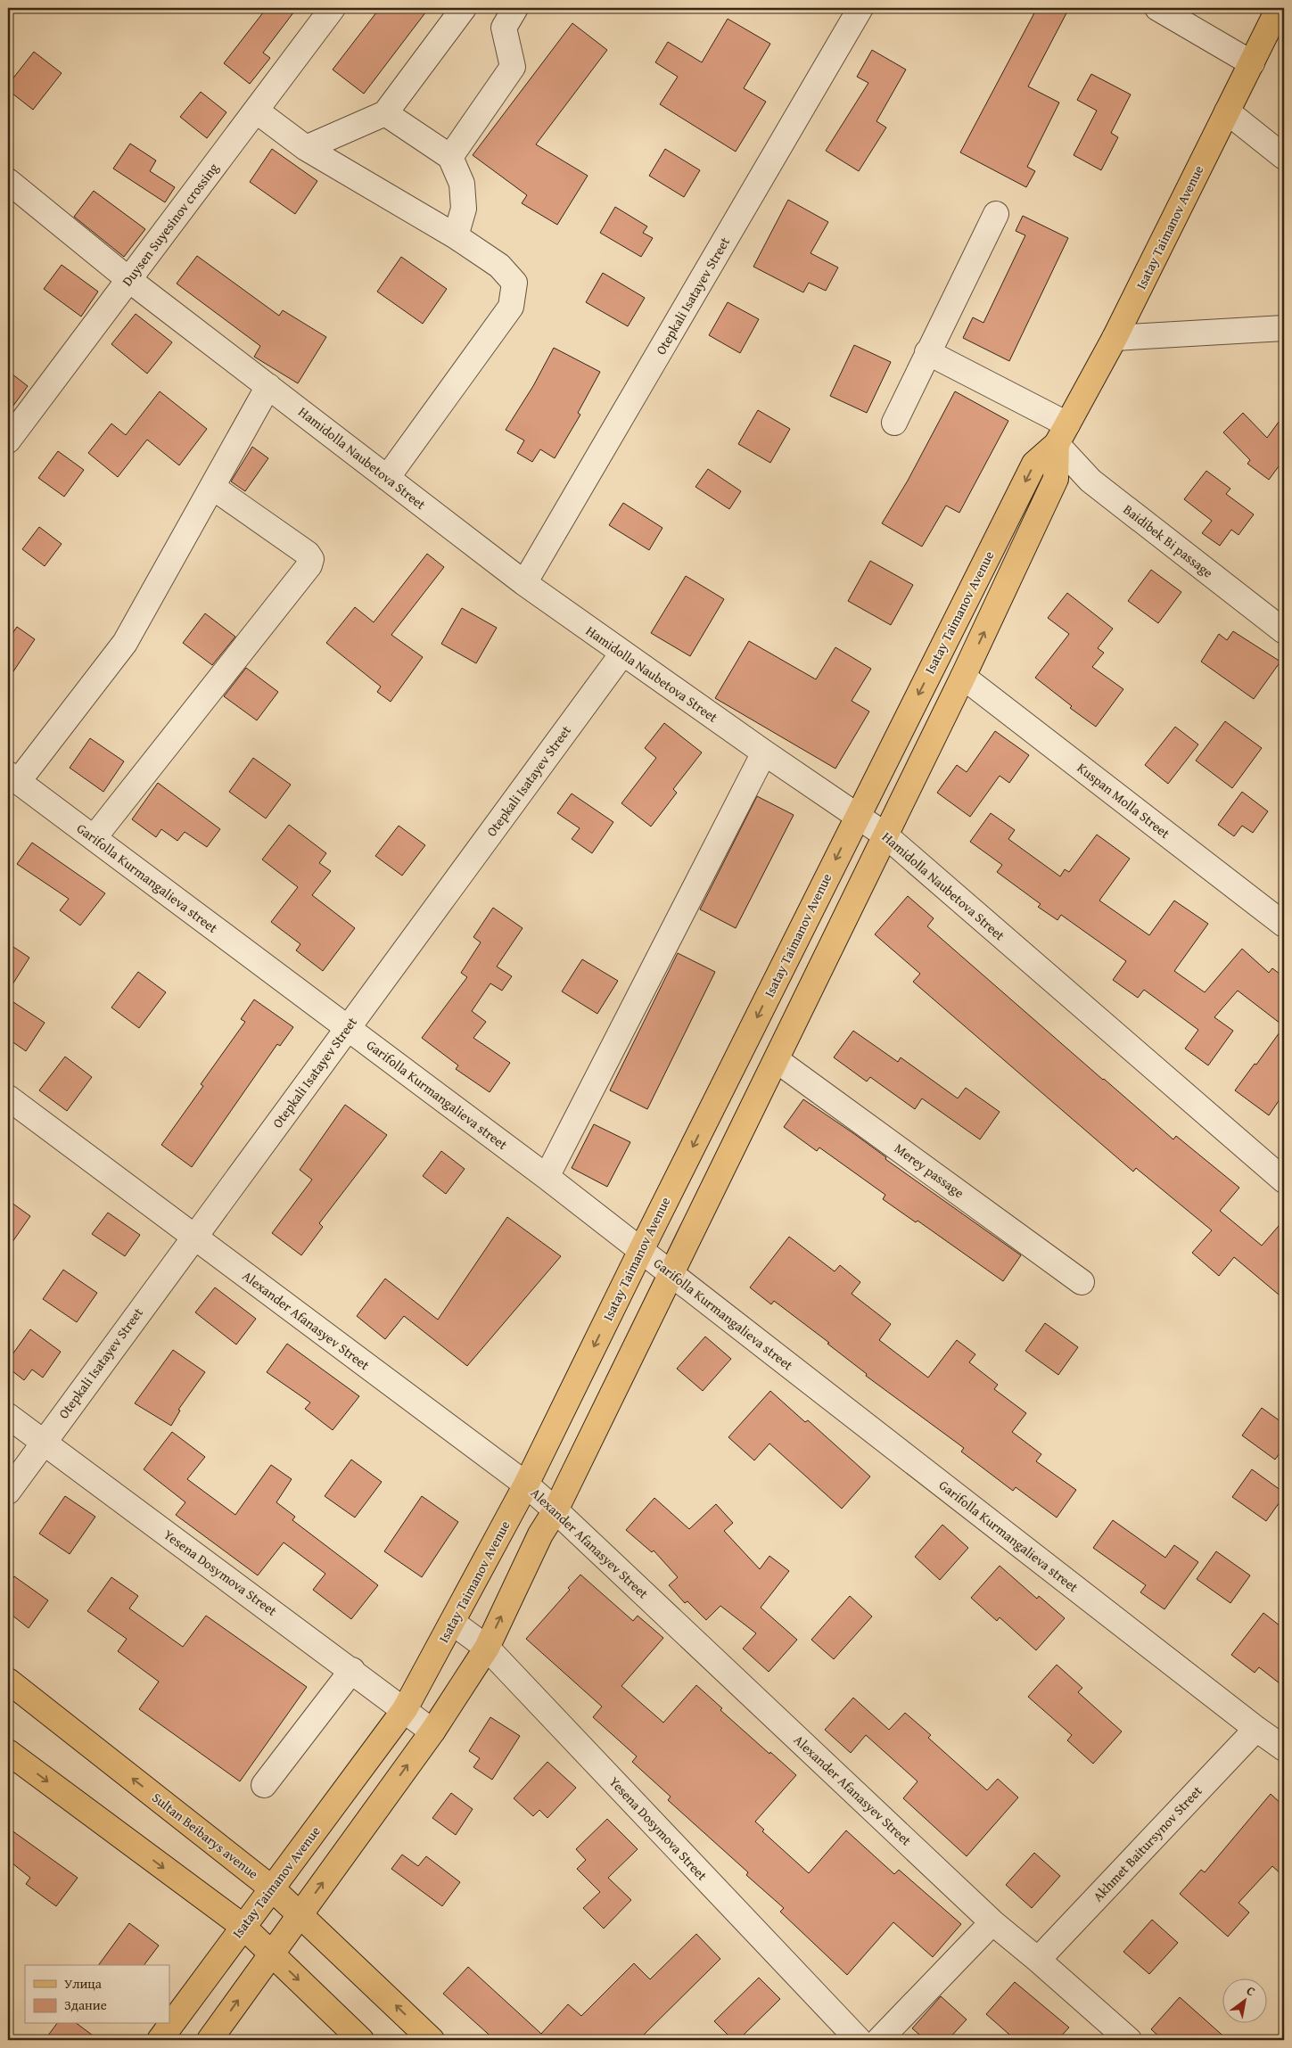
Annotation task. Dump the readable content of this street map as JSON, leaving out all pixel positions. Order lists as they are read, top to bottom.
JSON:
{
  "streets": {
    "main road": ["Isatay Taimanov Avenue", "Sultan Beibarys avenue"],
    "street": [
      "Duysen Suyesinov crossing",
      "Otepkali Isatayev Street",
      "Hamidolla Naubetova Street",
      "Baidibek Bi passage",
      "Kuspan Molla Street",
      "Garifolla Kurmangalieva street",
      "Merey passage",
      "Alexander Afanasyev Street",
      "Yesena Dosymova Street",
      "Akhmet Baitursynov Street"
    ]
  },
  "crossings": [
    ["Duysen Suyesinov crossing", "Hamidolla Naubetova Street"],
    ["Isatay Taimanov Avenue", "Hamidolla Naubetova Street"],
    ["Isatay Taimanov Avenue", "Baidibek Bi passage"],
    ["Isatay Taimanov Avenue", "Kuspan Molla Street"],
    ["Isatay Taimanov Avenue", "Garifolla Kurmangalieva street"],
    ["Isatay Taimanov Avenue", "Merey passage"],
    ["Isatay Taimanov Avenue", "Alexander Afanasyev Street"],
    ["Isatay Taimanov Avenue", "Yesena Dosymova Street"],
    ["Isatay Taimanov Avenue", "Sultan Beibarys avenue"],
    ["Otepkali Isatayev Street", "Hamidolla Naubetova Street"],
    ["Otepkali Isatayev Street", "Garifolla Kurmangalieva street"],
    ["Otepkali Isatayev Street", "Alexander Afanasyev Street"],
    ["Otepkali Isatayev Street", "Yesena Dosymova Street"],
    ["Garifolla Kurmangalieva street", "Akhmet Baitursynov Street"],
    ["Alexander Afanasyev Street", "Akhmet Baitursynov Street"]
  ],
  "legend": ["Улица", "Здание"],
  "north": "top right"
}
